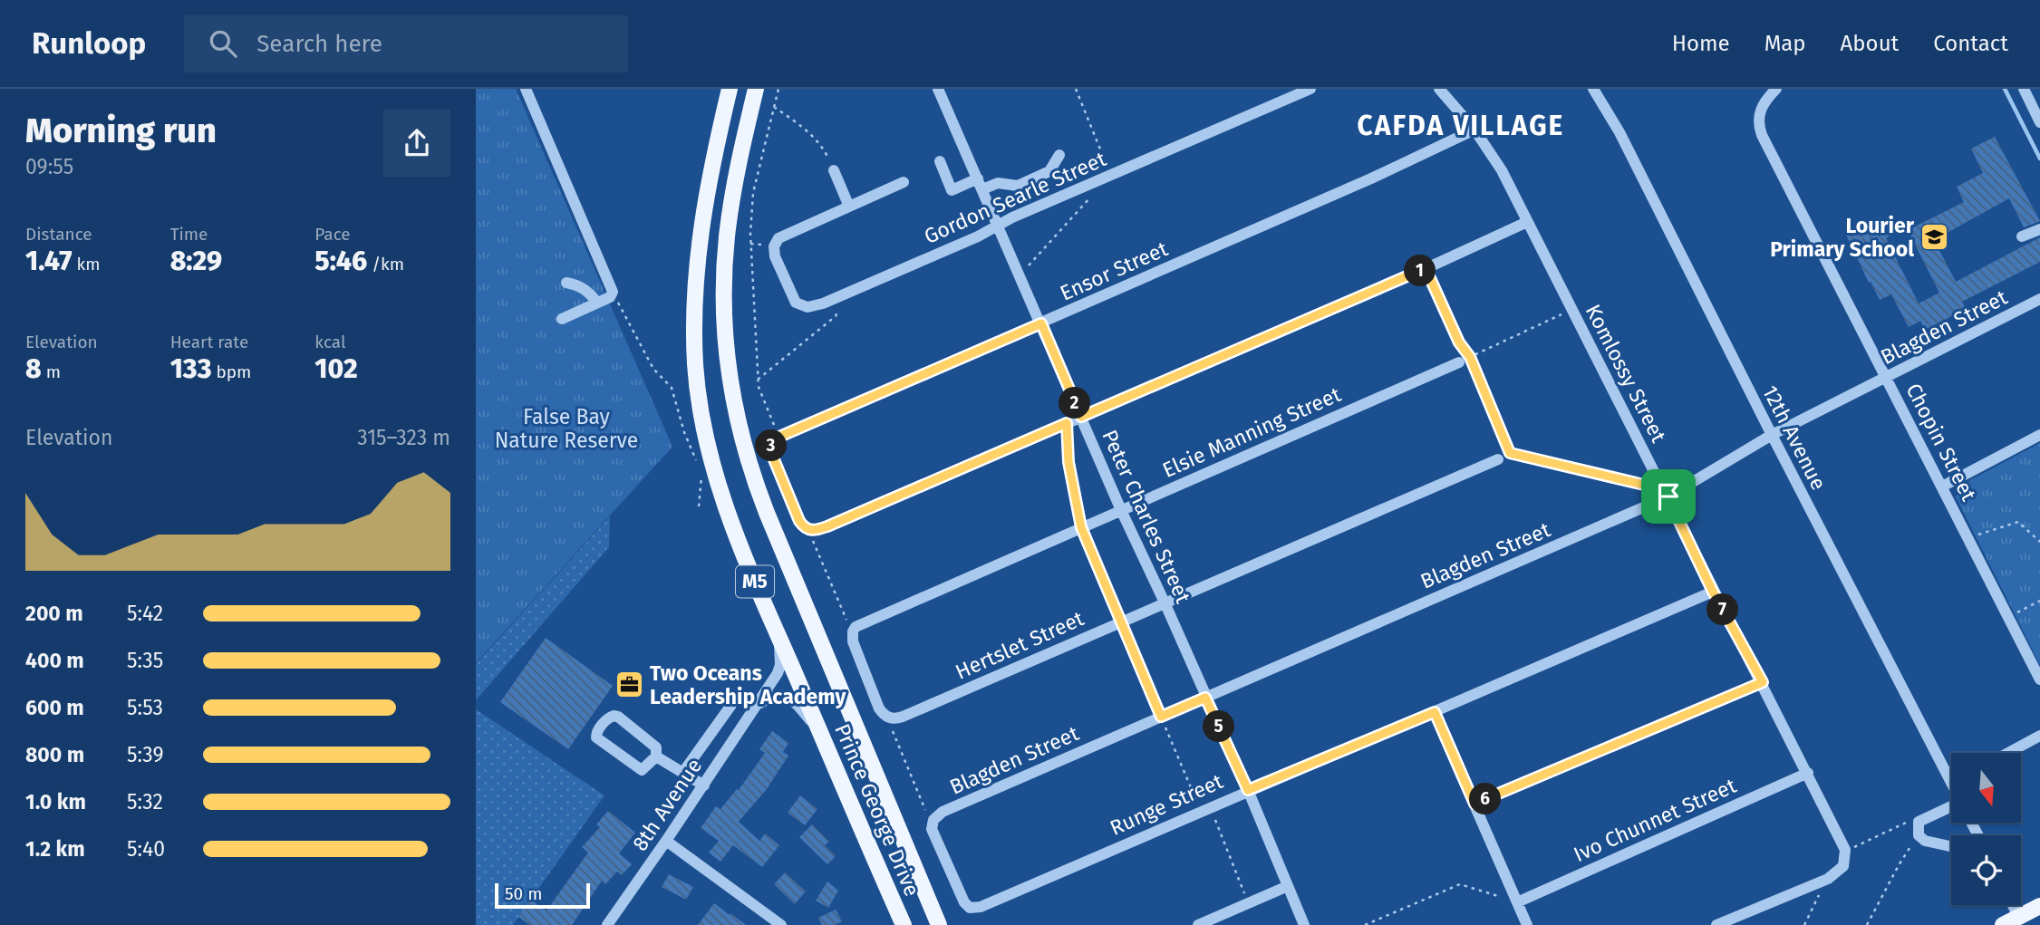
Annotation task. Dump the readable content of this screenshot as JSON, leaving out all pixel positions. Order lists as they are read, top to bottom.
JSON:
{
  "streets": {
    "main road": ["M5", "Prince George Drive"],
    "street": [
      "Gordon Searle Street",
      "Ensor Street",
      "Blagden Street",
      "Komlossy Street",
      "Elsie Manning Street",
      "12th Avenue",
      "Chopin Street",
      "Peter Charles Street",
      "Hertslet Street",
      "8th Avenue",
      "Runge Street",
      "Ivo Chunnet Street"
    ]
  },
  "crossings": [
    ["Gordon Searle Street", "Peter Charles Street"],
    ["Ensor Street", "Komlossy Street"],
    ["Ensor Street", "Peter Charles Street"],
    ["Blagden Street", "Komlossy Street"],
    ["Blagden Street", "12th Avenue"],
    ["Blagden Street", "Chopin Street"],
    ["Blagden Street", "Peter Charles Street"],
    ["Blagden Street", "Runge Street"],
    ["Komlossy Street", "Runge Street"],
    ["Komlossy Street", "Ivo Chunnet Street"],
    ["Elsie Manning Street", "Peter Charles Street"],
    ["Elsie Manning Street", "Hertslet Street"],
    ["Peter Charles Street", "Hertslet Street"],
    ["Peter Charles Street", "Runge Street"],
    ["8th Avenue", "Prince George Drive"]
  ],
  "districts": ["CAFDA VILLAGE"],
  "parks": ["False Bay Nature Reserve"],
  "places": {
    "school or university": ["Lourier Primary School"],
    "office": ["Two Oceans Leadership Academy"]
  },
  "scale_bar": "50 m",
  "north": "bottom",
  "page": {
    "header": "Runloop",
    "search": "Search here",
    "nav": [
      "Home",
      "Map",
      "About",
      "Contact"
    ],
    "heading": ["Morning run", "09:55"],
    "stats": [
      ["Distance", "1.47 km"],
      ["Time", "8:29"],
      ["Pace", "5:46 /km"],
      ["Elevation", "8 m"],
      ["Heart rate", "133 bpm"],
      ["kcal", "102"]
    ],
    "pins": [
      "1",
      "2",
      "3",
      "7",
      "5",
      "6"
    ],
    "chart": ["Elevation", "315–323 m"],
    "list": [
      {
        "name": "200 m",
        "note": "5:42"
      },
      {
        "name": "400 m",
        "note": "5:35"
      },
      {
        "name": "600 m",
        "note": "5:53"
      },
      {
        "name": "800 m",
        "note": "5:39"
      },
      {
        "name": "1.0 km",
        "note": "5:32"
      },
      {
        "name": "1.2 km",
        "note": "5:40"
      }
    ],
    "scale": "50 m"
  }
}
